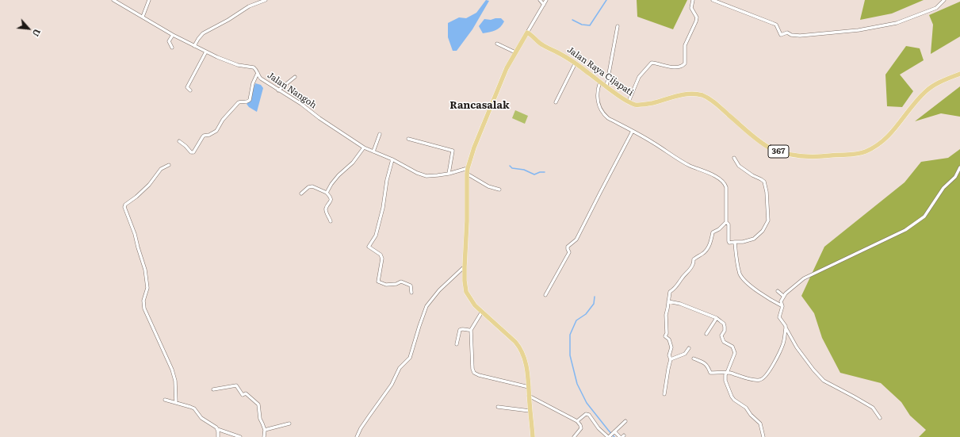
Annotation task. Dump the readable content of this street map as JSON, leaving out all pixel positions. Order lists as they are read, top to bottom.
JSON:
{
  "streets": {
    "main road": ["Jalan Raya Cijapati", "367"],
    "street": ["Jalan Nangoh"]
  },
  "districts": ["Rancasalak"],
  "north": "bottom right"
}
